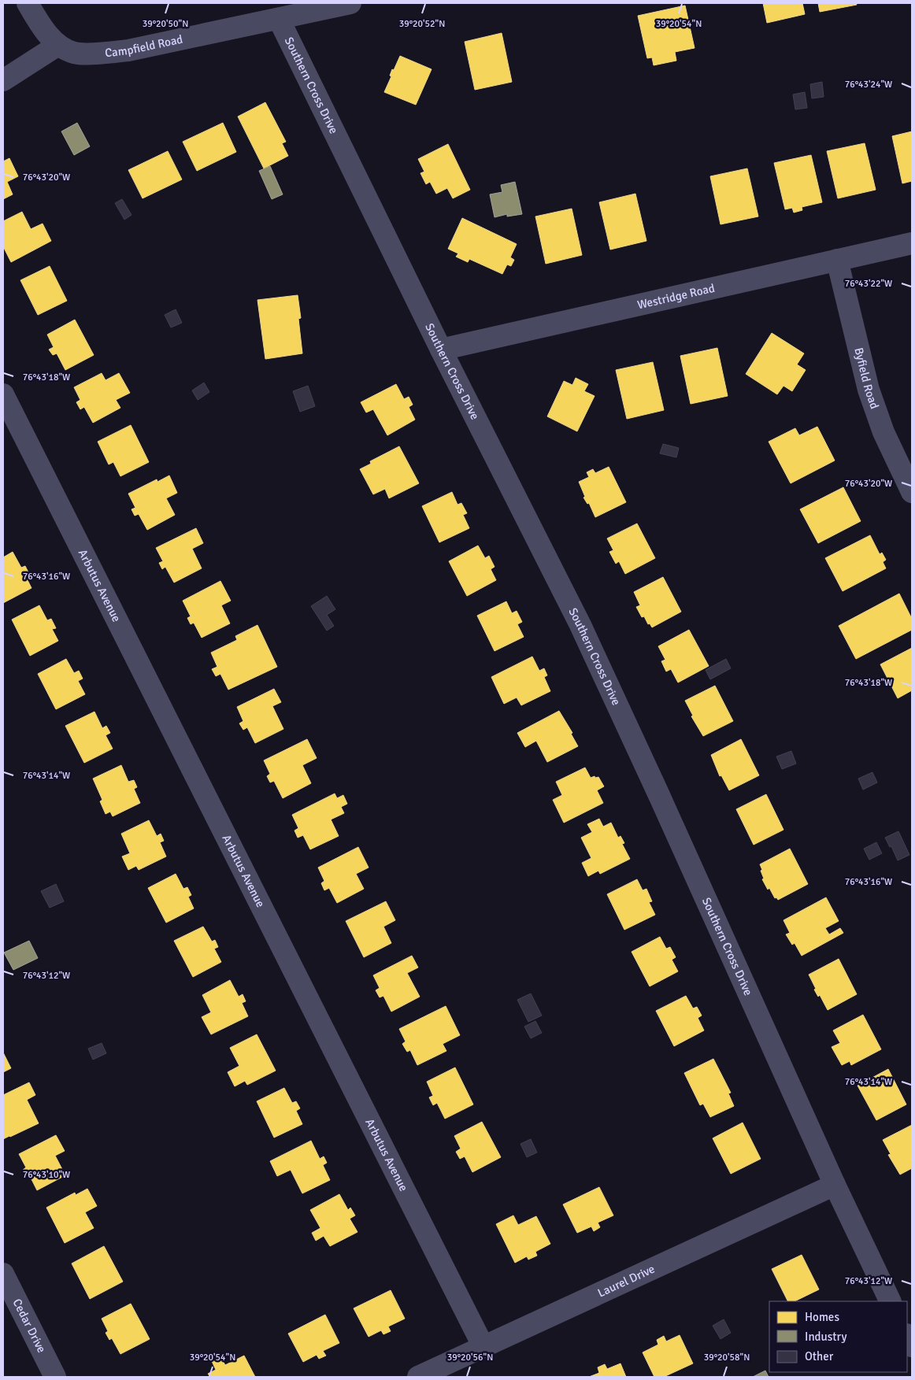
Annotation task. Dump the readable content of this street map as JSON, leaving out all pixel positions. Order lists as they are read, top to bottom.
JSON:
{
  "streets": {
    "street": [
      "Campfield Road",
      "Southern Cross Drive",
      "Westridge Road",
      "Byfield Road",
      "Arbutus Avenue",
      "Laurel Drive",
      "Cedar Drive"
    ]
  },
  "crossings": [
    ["Campfield Road", "Southern Cross Drive"],
    ["Southern Cross Drive", "Westridge Road"],
    ["Southern Cross Drive", "Laurel Drive"],
    ["Westridge Road", "Byfield Road"],
    ["Arbutus Avenue", "Laurel Drive"]
  ],
  "legend": ["Homes", "Industry", "Other"],
  "coordinates": [
    "39°20'50\"N",
    "39°20'52\"N",
    "39°20'54\"N",
    "76°43'24\"W",
    "76°43'20\"W",
    "76°43'22\"W",
    "76°43'18\"W",
    "76°43'16\"W",
    "76°43'14\"W",
    "76°43'12\"W",
    "76°43'10\"W",
    "39°20'56\"N",
    "39°20'58\"N"
  ]
}
